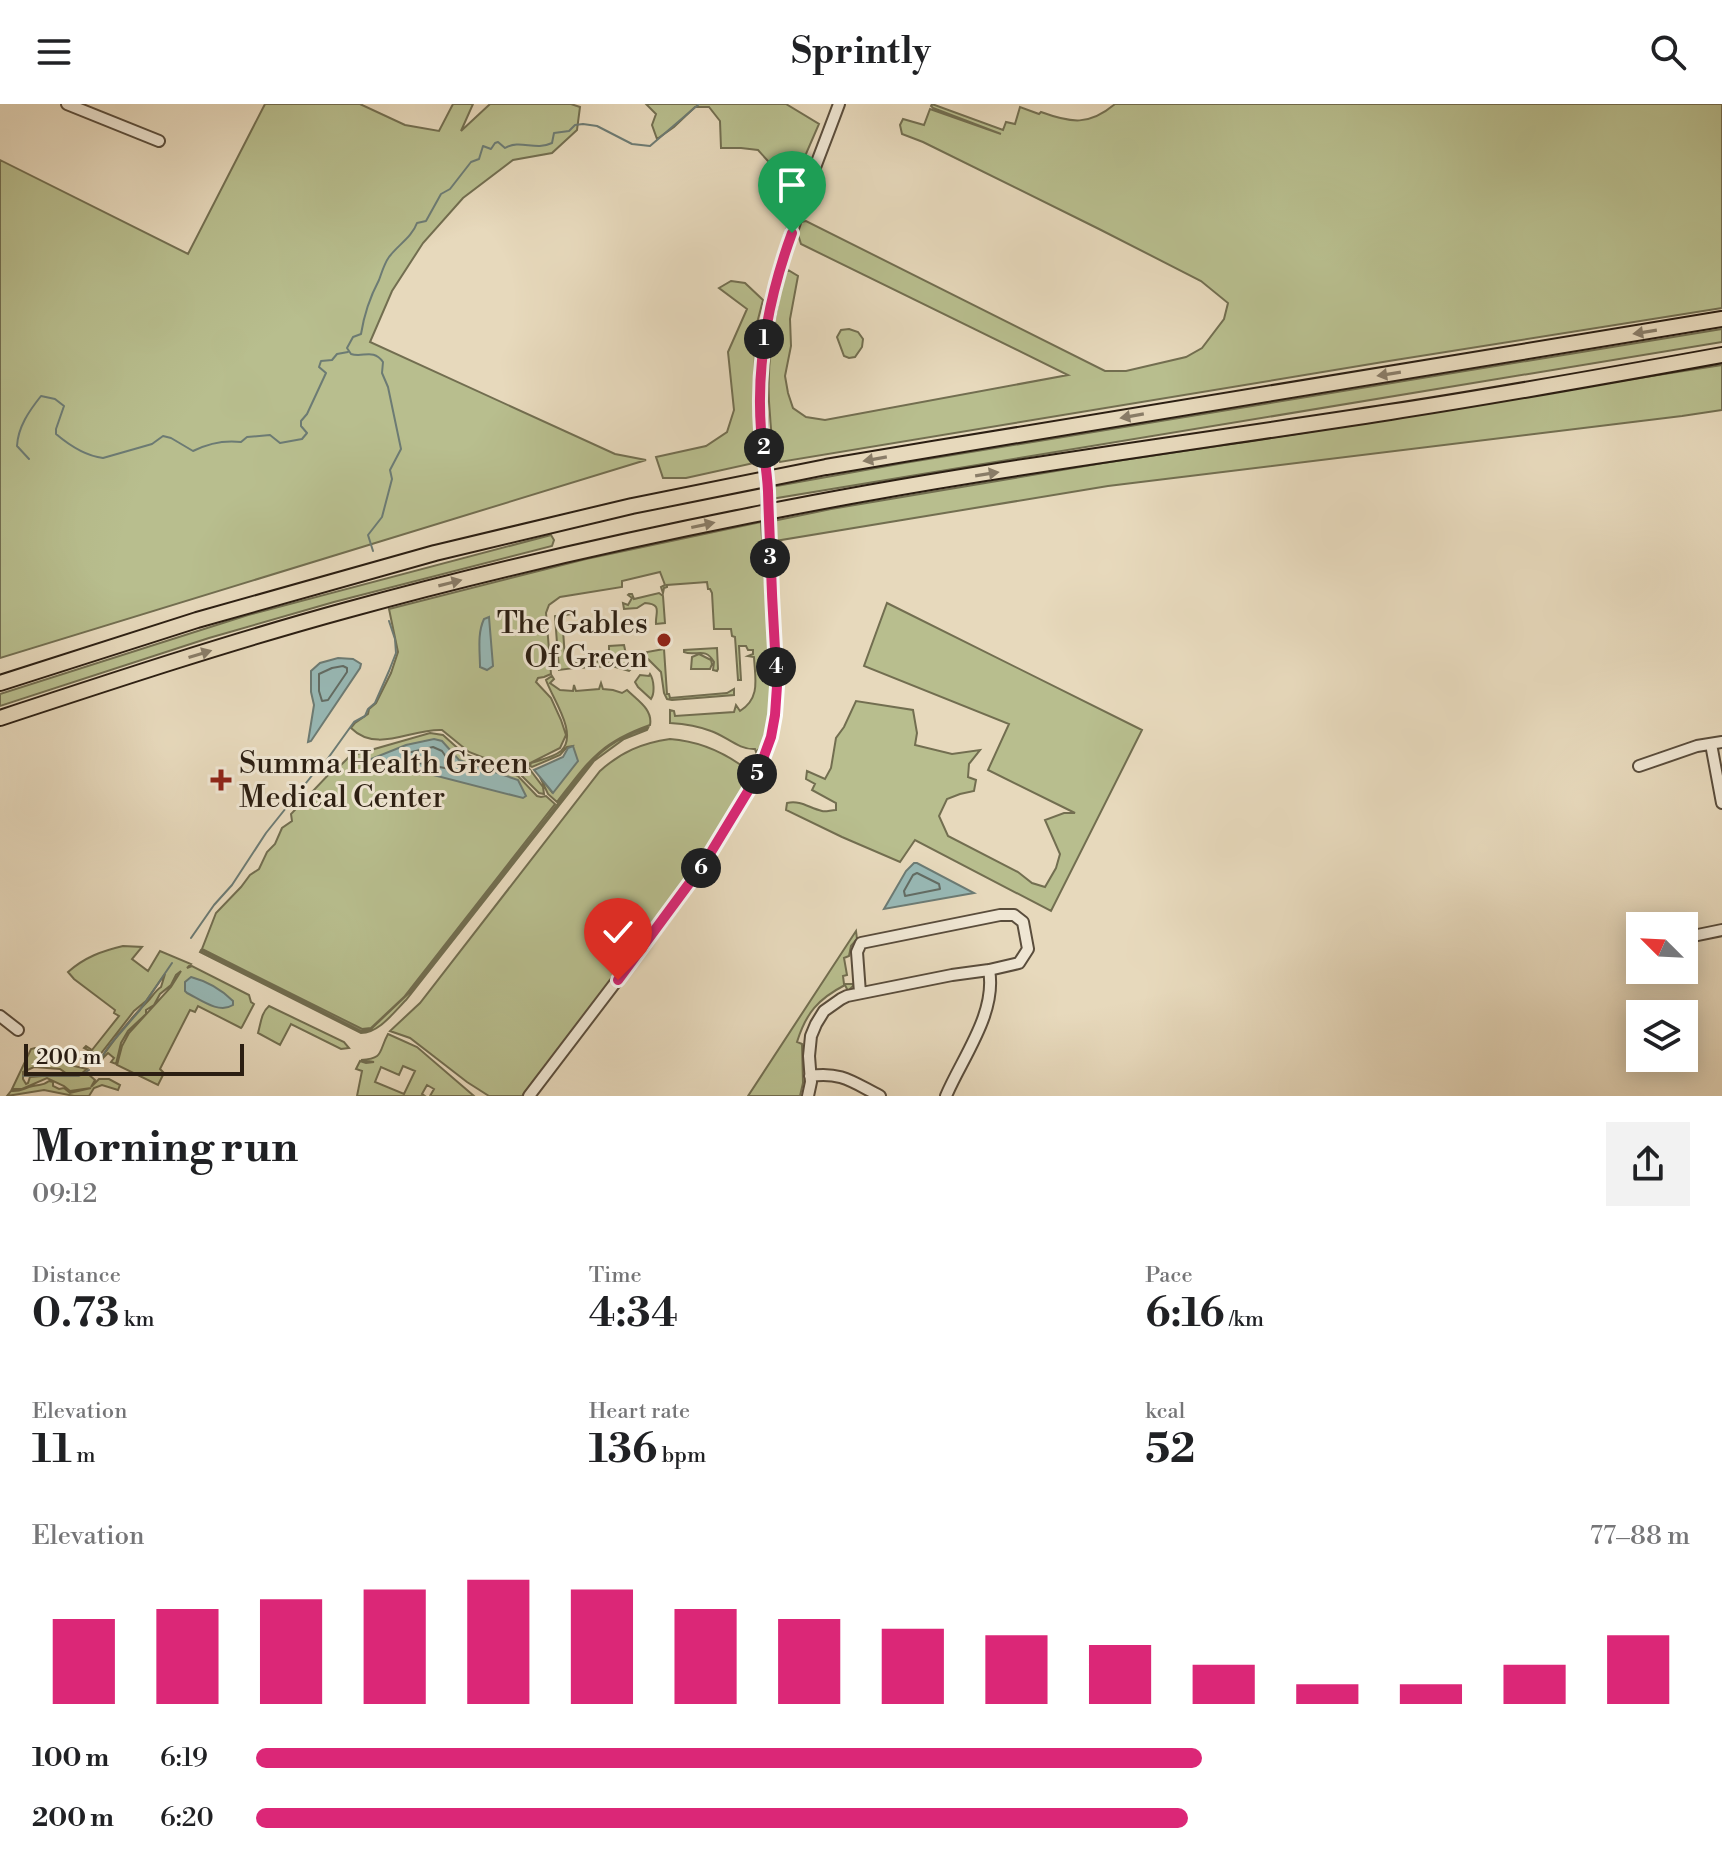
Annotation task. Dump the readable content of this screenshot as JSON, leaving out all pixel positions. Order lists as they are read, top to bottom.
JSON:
{
  "places": {
    "other": ["The Gables Of Green"],
    "health": ["Summa Health Green Medical Center"]
  },
  "scale_bar": "200 m",
  "north": "top left",
  "page": {
    "header": "Sprintly",
    "pins": [
      "1",
      "2",
      "3",
      "4",
      "5",
      "6"
    ],
    "scale": "200 m",
    "heading": ["Morning run", "09:12"],
    "stats": [
      ["Distance", "0.73 km"],
      ["Time", "4:34"],
      ["Pace", "6:16 /km"],
      ["Elevation", "11 m"],
      ["Heart rate", "136 bpm"],
      ["kcal", "52"]
    ],
    "chart": ["Elevation", "77–88 m"],
    "list": [
      {
        "name": "100 m",
        "note": "6:19"
      },
      {
        "name": "200 m",
        "note": "6:20"
      }
    ]
  }
}
